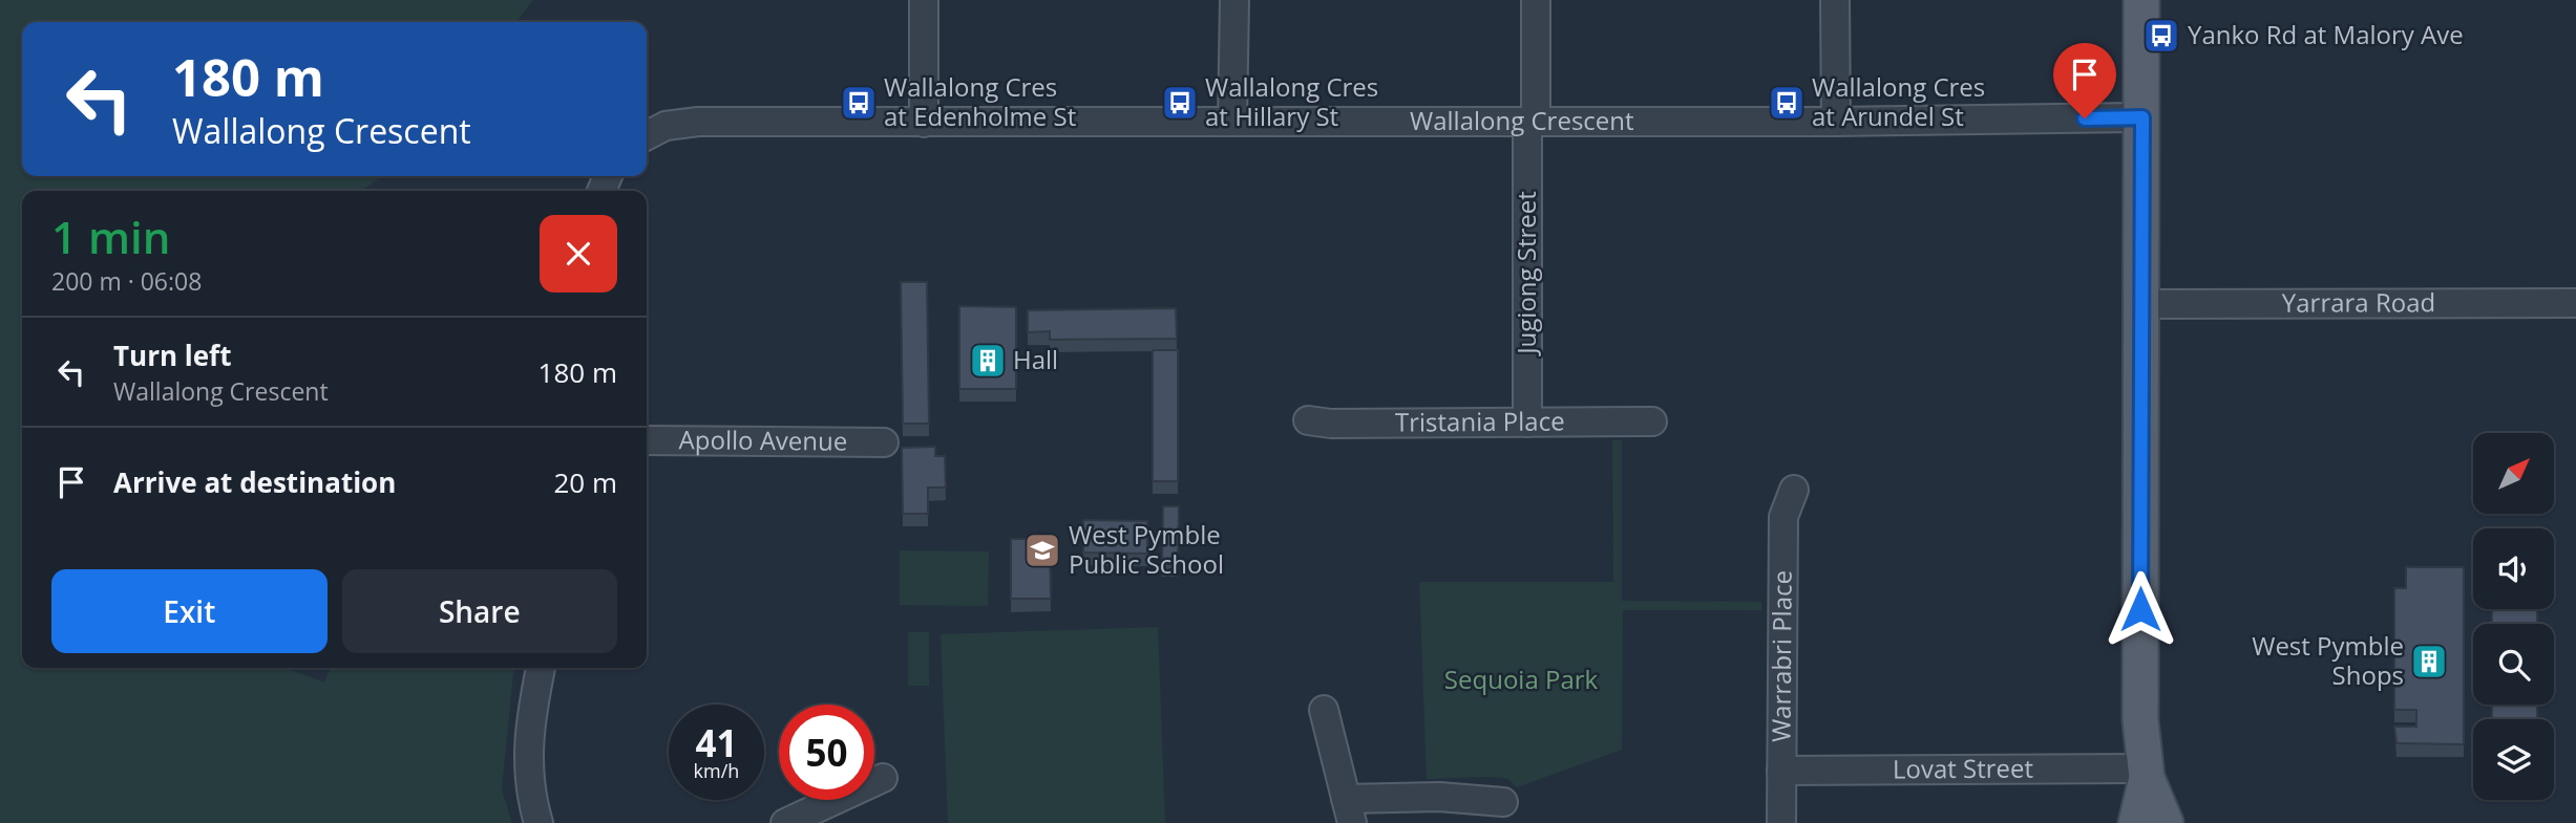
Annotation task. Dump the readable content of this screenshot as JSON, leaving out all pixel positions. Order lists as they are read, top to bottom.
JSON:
{
  "streets": {
    "street": [
      "Wallalong Crescent",
      "Jugiong Street",
      "Yarrara Road",
      "Tristania Place",
      "Apollo Avenue",
      "Warrabri Place",
      "Lovat Street"
    ]
  },
  "crossings": [
    ["Wallalong Crescent", "Jugiong Street"],
    ["Jugiong Street", "Tristania Place"],
    ["Warrabri Place", "Lovat Street"]
  ],
  "parks": ["Sequoia Park"],
  "places": {
    "bus stop": [
      "Yanko Rd at Malory Ave",
      "Wallalong Cres at Edenholme St",
      "Wallalong Cres at Hillary St",
      "Wallalong Cres at Arundel St"
    ],
    "building": ["Hall", "West Pymble Shops"],
    "school or university": ["West Pymble Public School"]
  },
  "north": "top right",
  "page": {
    "turn": ["180 m", "Wallalong Crescent"],
    "heading": ["1 min", "200 m · 06:08"],
    "list": [
      {
        "name": "Turn left",
        "note": "Wallalong Crescent",
        "value": "180 m"
      },
      {
        "name": "Arrive at destination",
        "value": "20 m"
      }
    ],
    "buttons": ["Exit", "Share"],
    "speed": "41 km/h",
    "limit": "50"
  }
}
